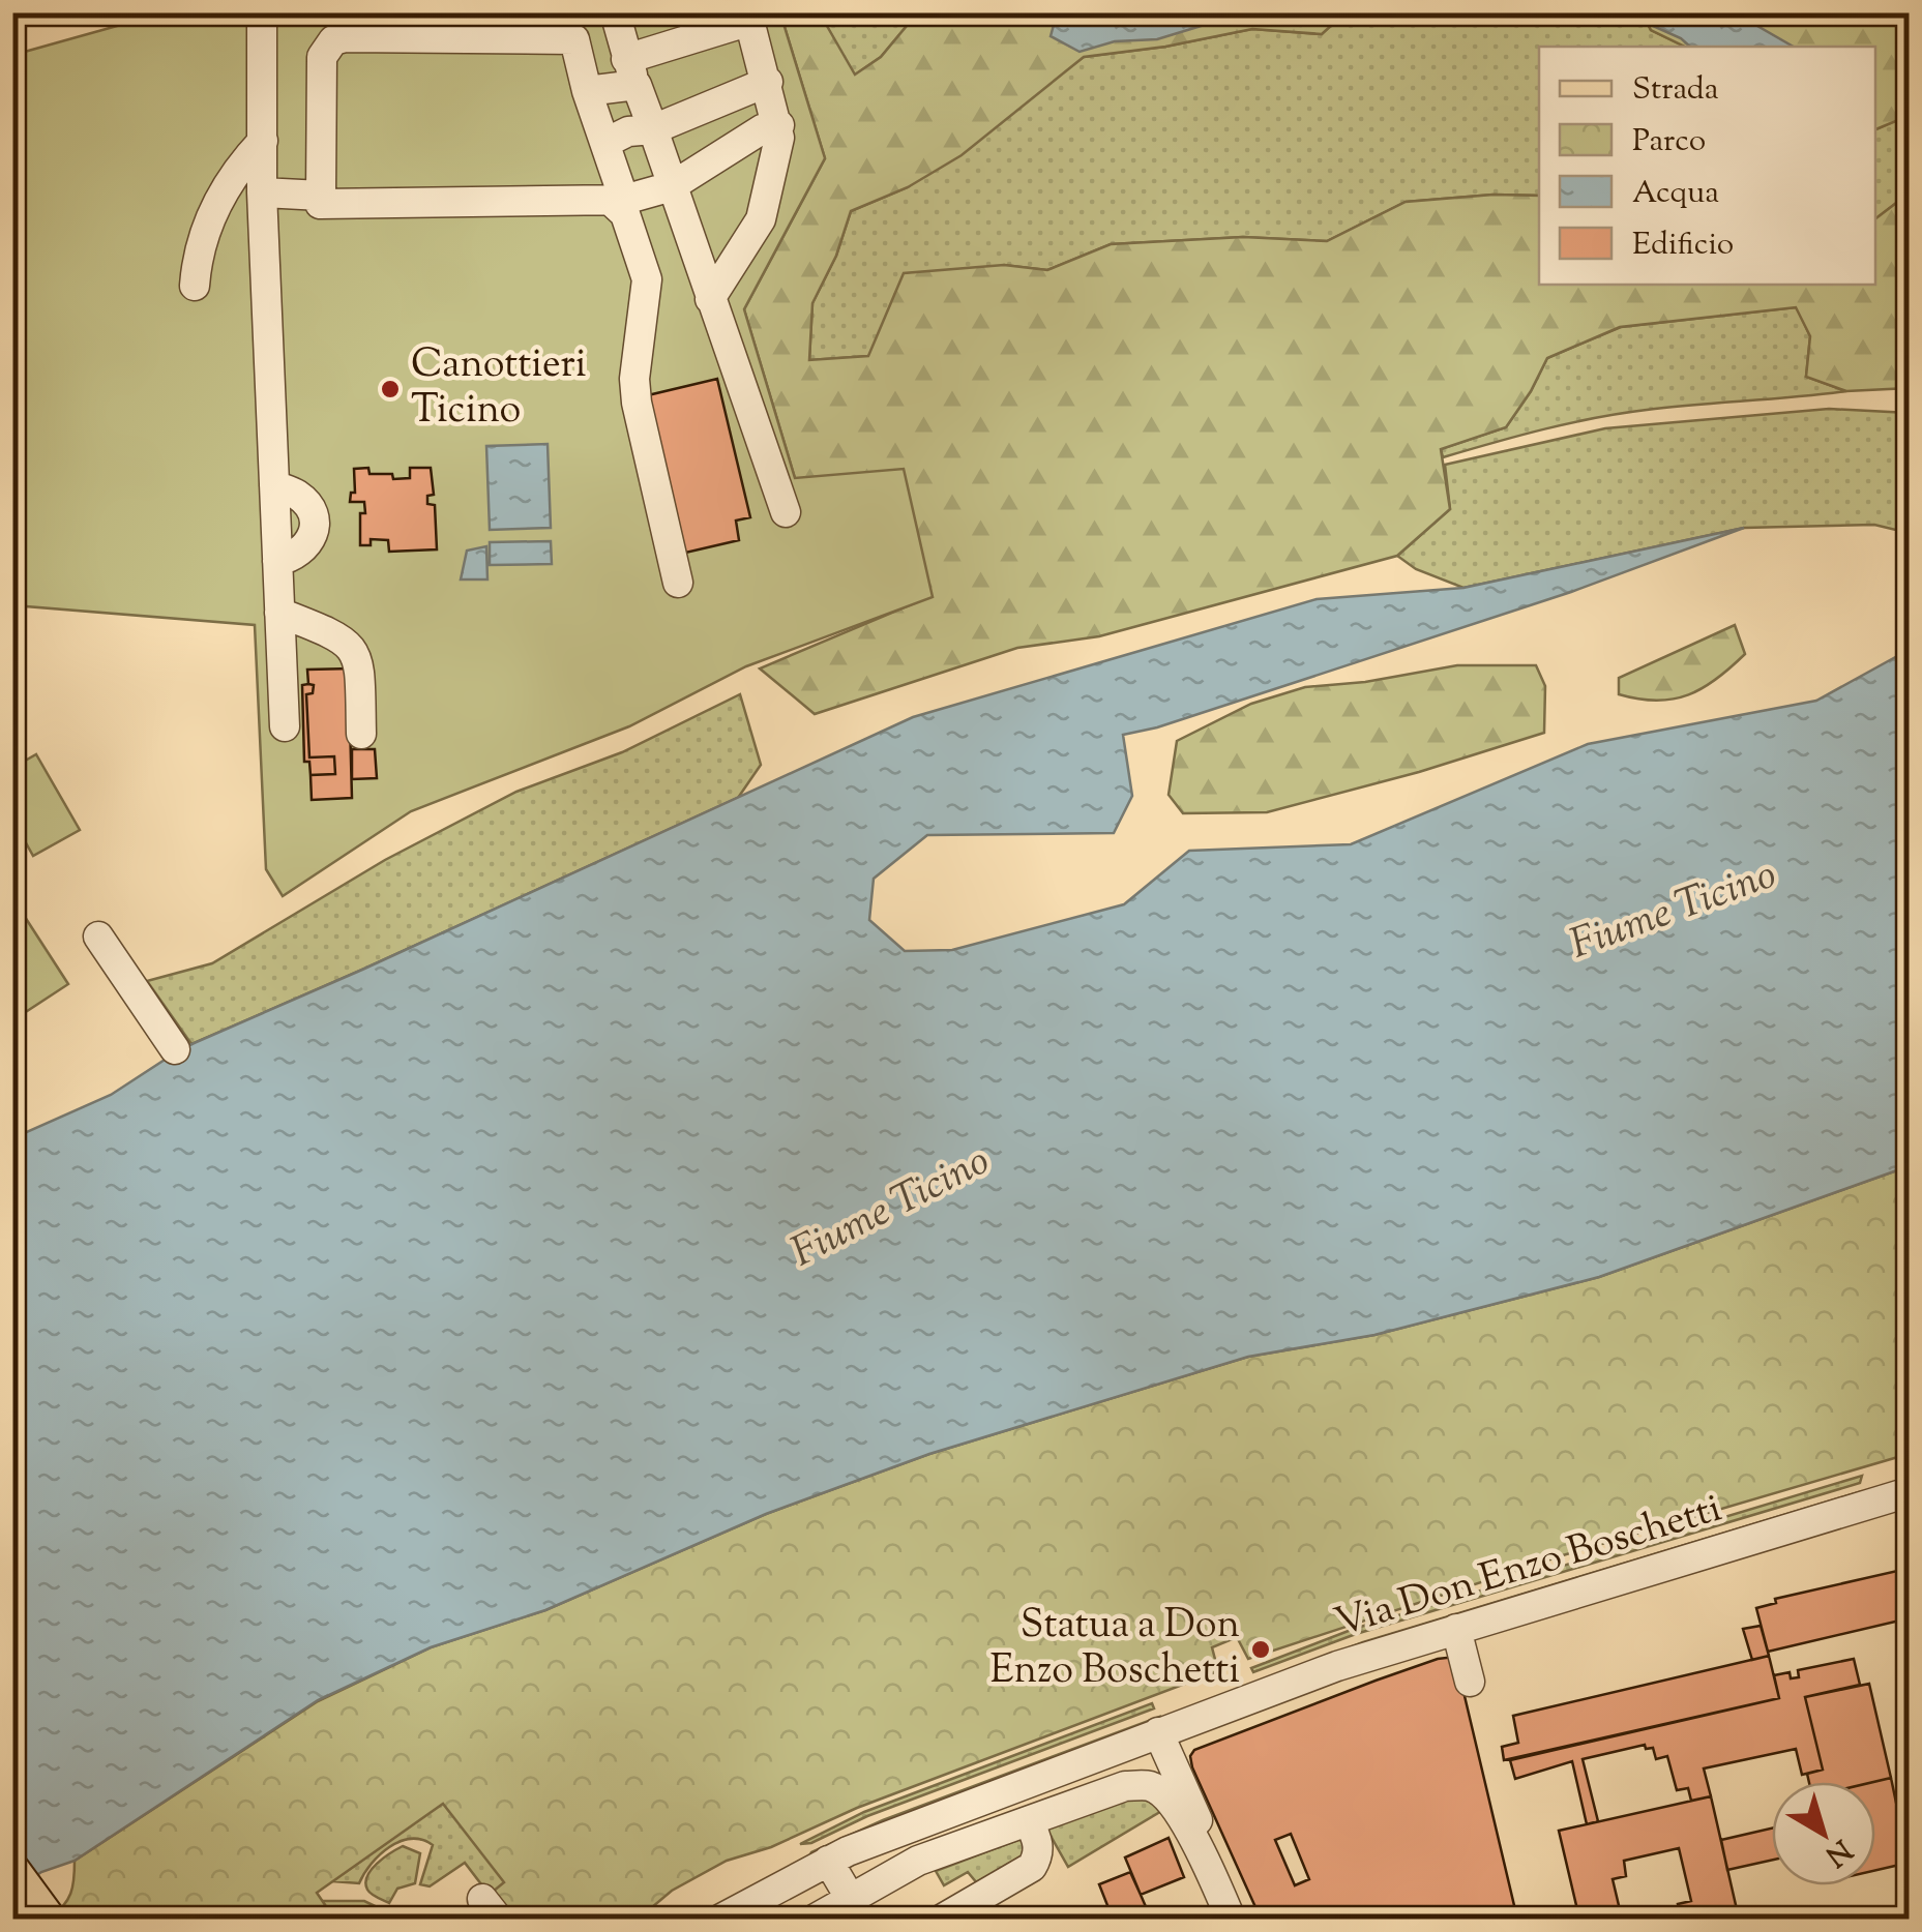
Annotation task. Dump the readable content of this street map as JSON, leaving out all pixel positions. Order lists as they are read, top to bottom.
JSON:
{
  "streets": {
    "street": ["Via Don Enzo Boschetti"]
  },
  "water": ["Fiume Ticino"],
  "places": ["Canottieri Ticino", "Statua a Don Enzo Boschetti"],
  "legend": [
    "Strada",
    "Parco",
    "Acqua",
    "Edificio"
  ],
  "north": "bottom right"
}
